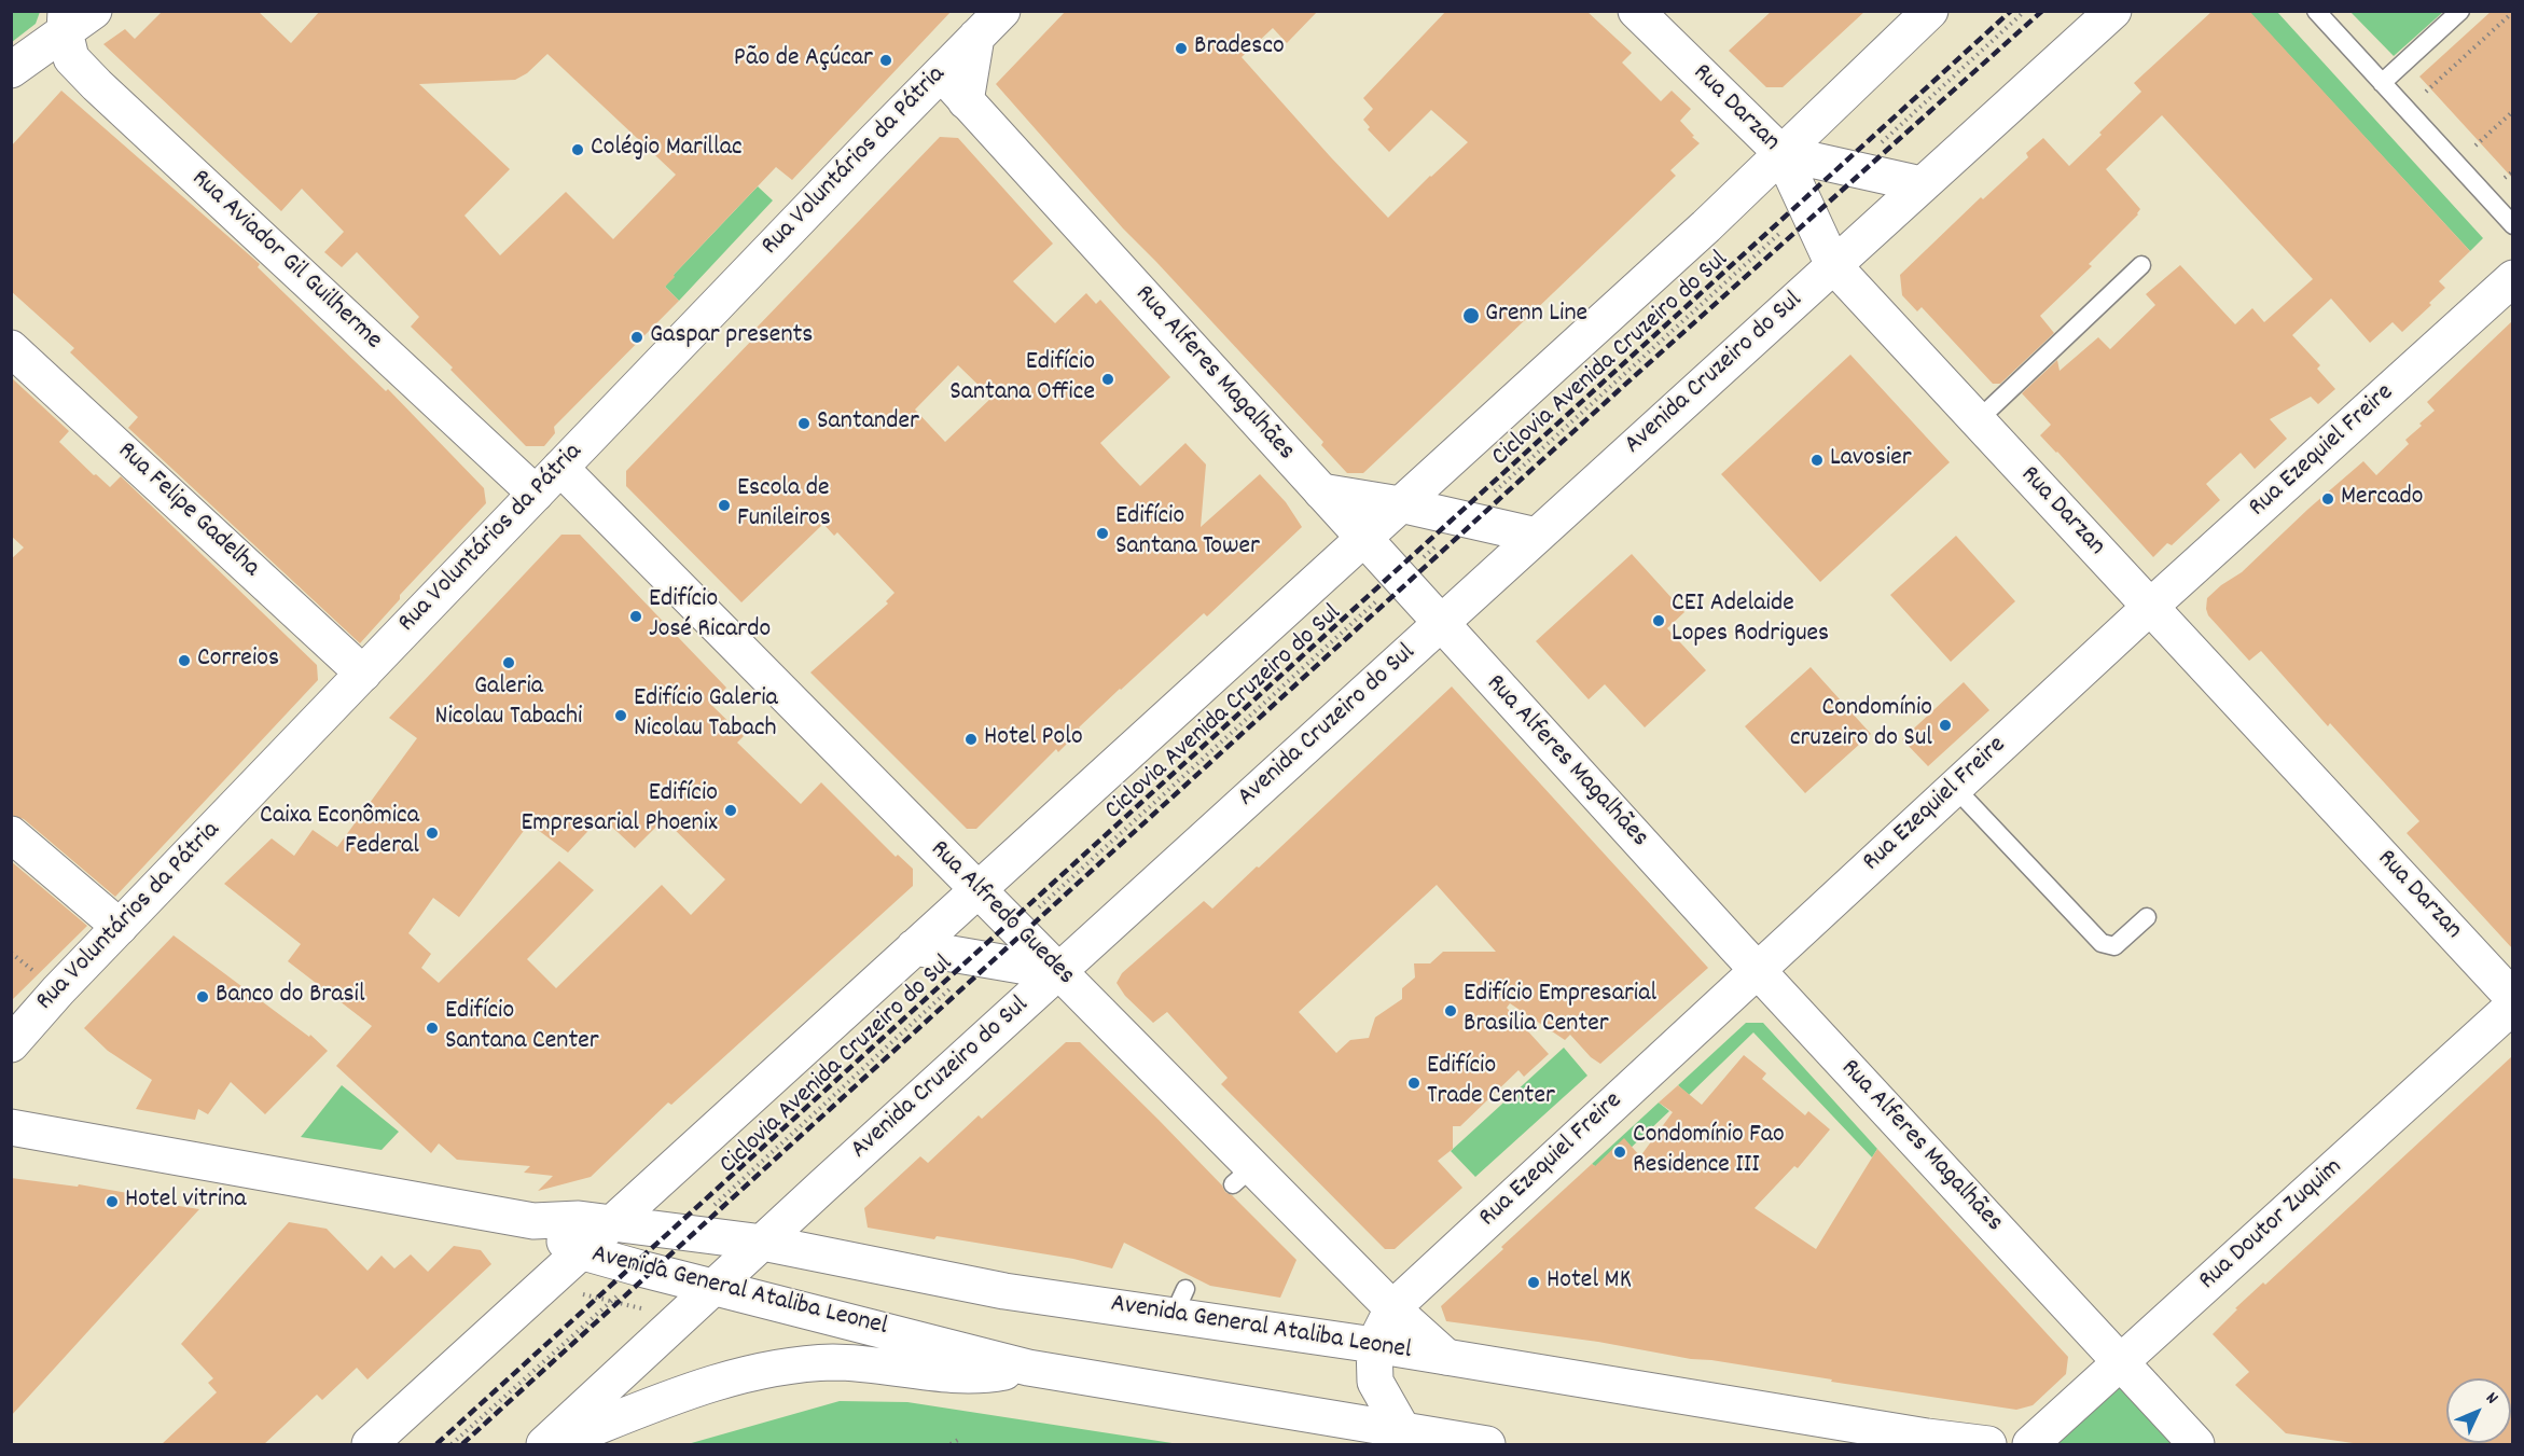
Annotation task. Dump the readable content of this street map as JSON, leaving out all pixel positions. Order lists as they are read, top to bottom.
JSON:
{
  "streets": {
    "main road": [
      "Rua Darzan",
      "Rua Voluntários da Pátria",
      "Rua Aviador Gil Guilherme",
      "Rua Alferes Magalhães",
      "Avenida Cruzeiro do Sul",
      "Rua Ezequiel Freire",
      "Rua Felipe Gadelha",
      "Rua Alfredo Guedes",
      "Rua Doutor Zuquim",
      "Avenida General Ataliba Leonel"
    ],
    "path": ["Ciclovia Avenida Cruzeiro do Sul"]
  },
  "crossings": [
    ["Rua Darzan", "Ciclovia Avenida Cruzeiro do Sul"],
    ["Rua Darzan", "Avenida Cruzeiro do Sul"],
    ["Rua Darzan", "Rua Ezequiel Freire"],
    ["Rua Voluntários da Pátria", "Rua Aviador Gil Guilherme"],
    ["Rua Voluntários da Pátria", "Rua Alferes Magalhães"],
    ["Rua Voluntários da Pátria", "Rua Felipe Gadelha"],
    ["Rua Voluntários da Pátria", "Rua Alfredo Guedes"],
    ["Ciclovia Avenida Cruzeiro do Sul", "Rua Alferes Magalhães"],
    ["Ciclovia Avenida Cruzeiro do Sul", "Rua Alfredo Guedes"],
    ["Ciclovia Avenida Cruzeiro do Sul", "Avenida General Ataliba Leonel"],
    ["Rua Alferes Magalhães", "Avenida Cruzeiro do Sul"],
    ["Rua Alferes Magalhães", "Rua Ezequiel Freire"],
    ["Rua Alferes Magalhães", "Rua Doutor Zuquim"],
    ["Avenida Cruzeiro do Sul", "Rua Alfredo Guedes"],
    ["Avenida Cruzeiro do Sul", "Avenida General Ataliba Leonel"],
    ["Rua Ezequiel Freire", "Rua Alfredo Guedes"],
    ["Rua Ezequiel Freire", "Avenida General Ataliba Leonel"],
    ["Rua Alfredo Guedes", "Avenida General Ataliba Leonel"]
  ],
  "places": [
    "Bradesco",
    "Pão de Açúcar",
    "Colégio Marillac",
    "Grenn Line",
    "Gaspar presents",
    "Edifício Santana Office",
    "Santander",
    "Lavosier",
    "Mercado",
    "Escola de Funileiros",
    "Edifício Santana Tower",
    "Edifício José Ricardo",
    "CEI Adelaide Lopes Rodrigues",
    "Correios",
    "Galeria Nicolau Tabachi",
    "Edifício Galeria Nicolau Tabach",
    "Condomínio cruzeiro do Sul",
    "Hotel Polo",
    "Edifício Empresarial Phoenix",
    "Caixa Econômica Federal",
    "Banco do Brasil",
    "Edifício Empresarial Brasilia Center",
    "Edifício Santana Center",
    "Edifício Trade Center",
    "Condomínio Fao Residence III",
    "Hotel vitrina",
    "Hotel MK"
  ],
  "north": "top right"
}
